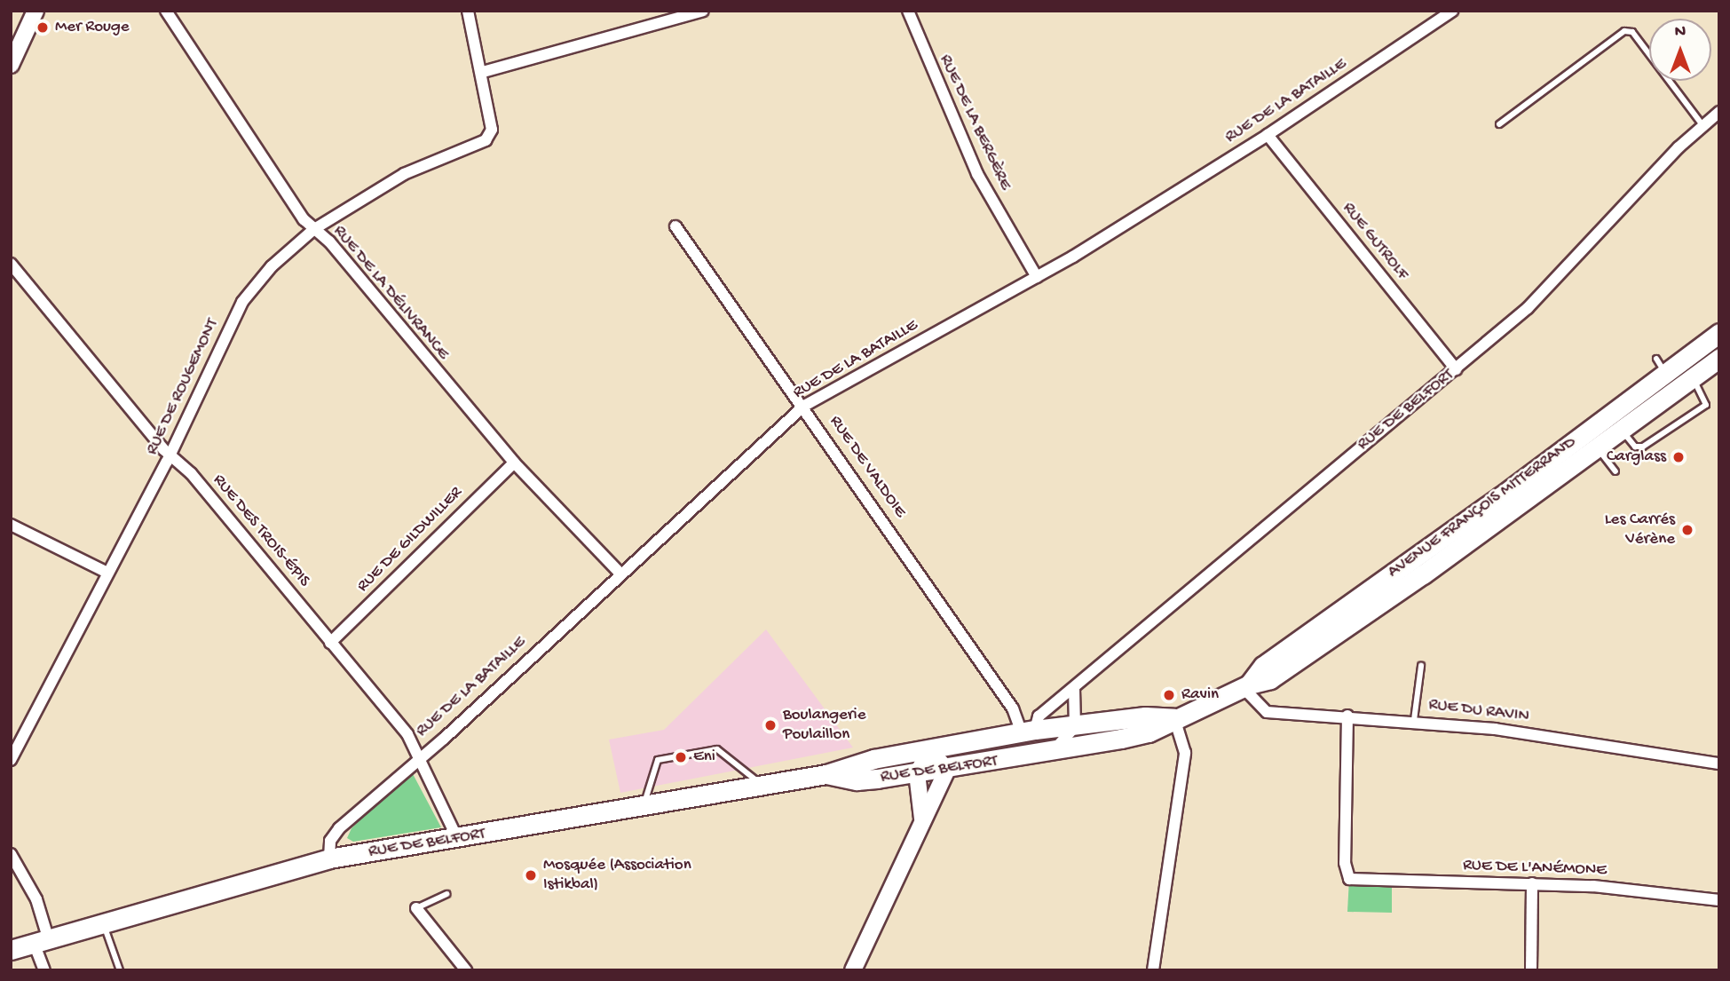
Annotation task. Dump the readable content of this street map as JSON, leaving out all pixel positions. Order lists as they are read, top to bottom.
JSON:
{
  "streets": {
    "main road": ["RUE DE BELFORT", "AVENUE FRANÇOIS MITTERRAND"],
    "street": [
      "RUE DE LA BATAILLE",
      "RUE DE LA BERGÈRE",
      "RUE GUTROLF",
      "RUE DE LA DÉLIVRANCE",
      "RUE DE ROUGEMONT",
      "RUE DE VALDOIE",
      "RUE DES TROIS-ÉPIS",
      "RUE DE GILDWILLER",
      "RUE DU RAVIN",
      "RUE DE L'ANÉMONE"
    ]
  },
  "crossings": [
    ["RUE DE LA BATAILLE", "RUE DE LA BERGÈRE"],
    ["RUE DE LA BATAILLE", "RUE GUTROLF"],
    ["RUE DE LA BATAILLE", "RUE DE LA DÉLIVRANCE"],
    ["RUE DE LA BATAILLE", "RUE DE BELFORT"],
    ["RUE DE LA BATAILLE", "RUE DE VALDOIE"],
    ["RUE DE LA BATAILLE", "RUE DES TROIS-ÉPIS"],
    ["RUE GUTROLF", "RUE DE BELFORT"],
    ["RUE DE LA DÉLIVRANCE", "RUE DE ROUGEMONT"],
    ["RUE DE LA DÉLIVRANCE", "RUE DE GILDWILLER"],
    ["RUE DE ROUGEMONT", "RUE DES TROIS-ÉPIS"],
    ["RUE DE BELFORT", "RUE DE VALDOIE"],
    ["RUE DE BELFORT", "AVENUE FRANÇOIS MITTERRAND"],
    ["RUE DE BELFORT", "RUE DES TROIS-ÉPIS"],
    ["AVENUE FRANÇOIS MITTERRAND", "RUE DU RAVIN"],
    ["RUE DES TROIS-ÉPIS", "RUE DE GILDWILLER"],
    ["RUE DU RAVIN", "RUE DE L'ANÉMONE"]
  ],
  "places": [
    "Mer Rouge",
    "Carglass",
    "Les Carrés Vérène",
    "Ravin",
    "Boulangerie Poulaillon",
    "Eni",
    "Mosquée (Association Istikbal)"
  ],
  "north": "top"
}
